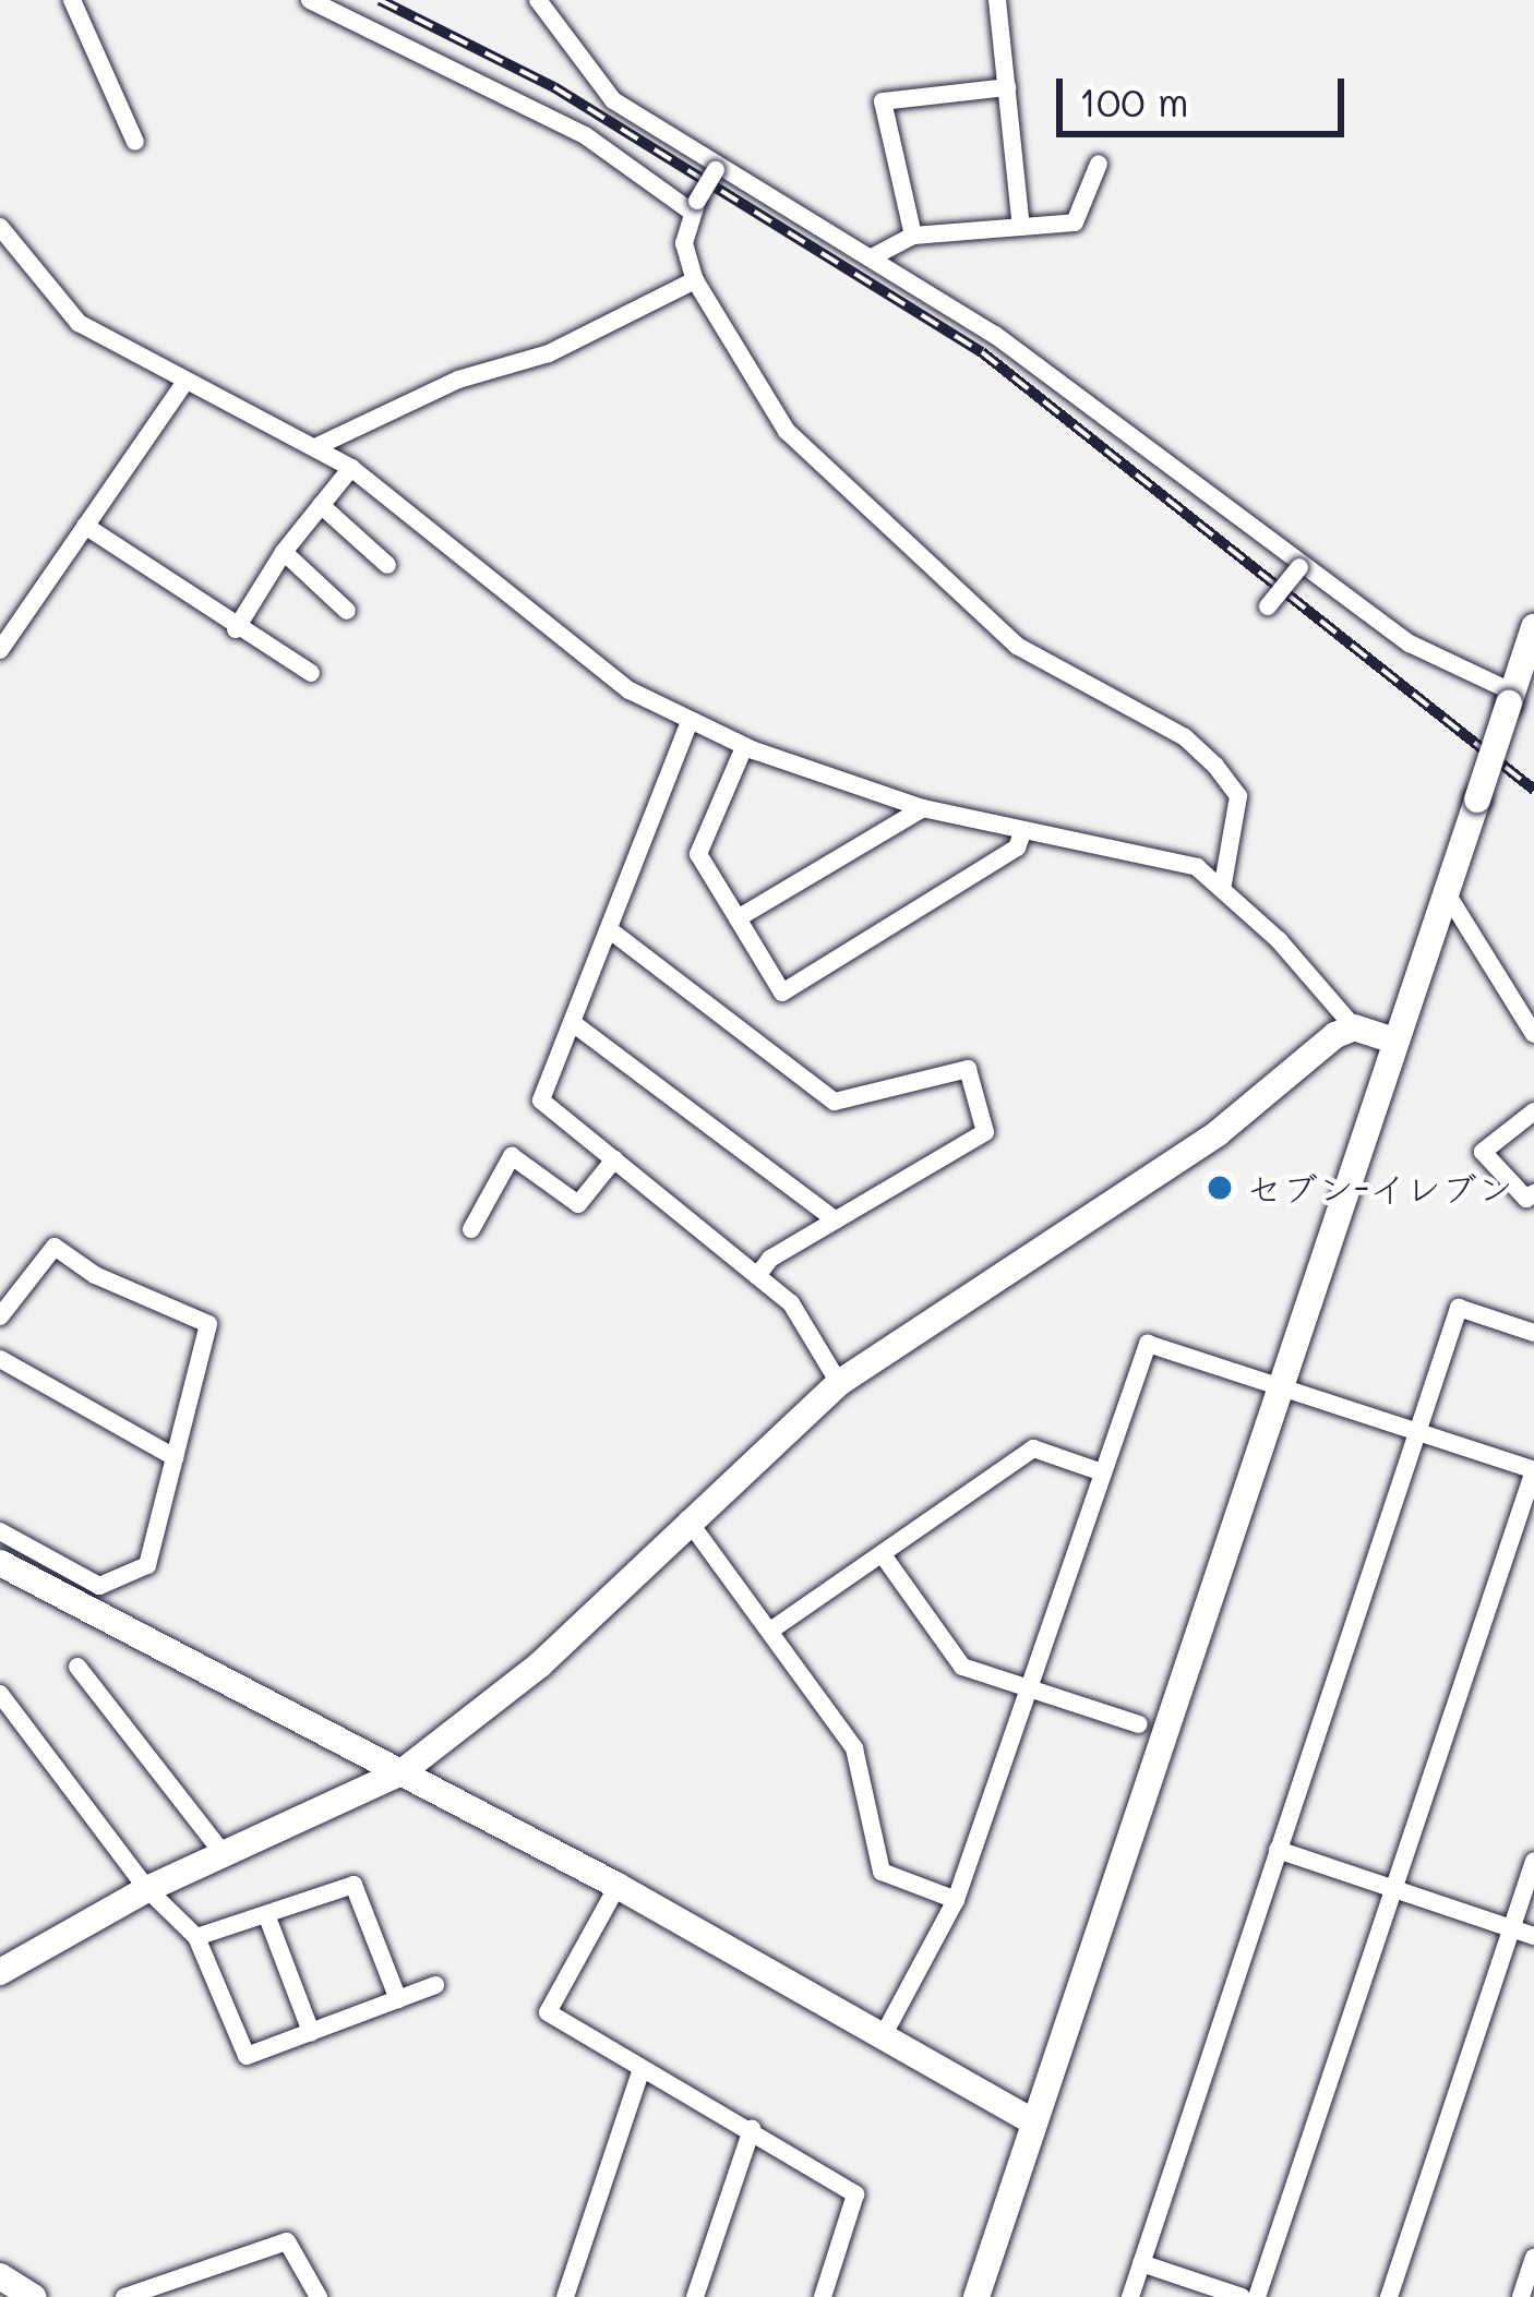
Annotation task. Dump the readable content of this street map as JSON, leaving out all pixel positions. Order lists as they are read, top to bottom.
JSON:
{
  "places": ["セブン-イレブン"],
  "scale_bar": "100 m"
}
